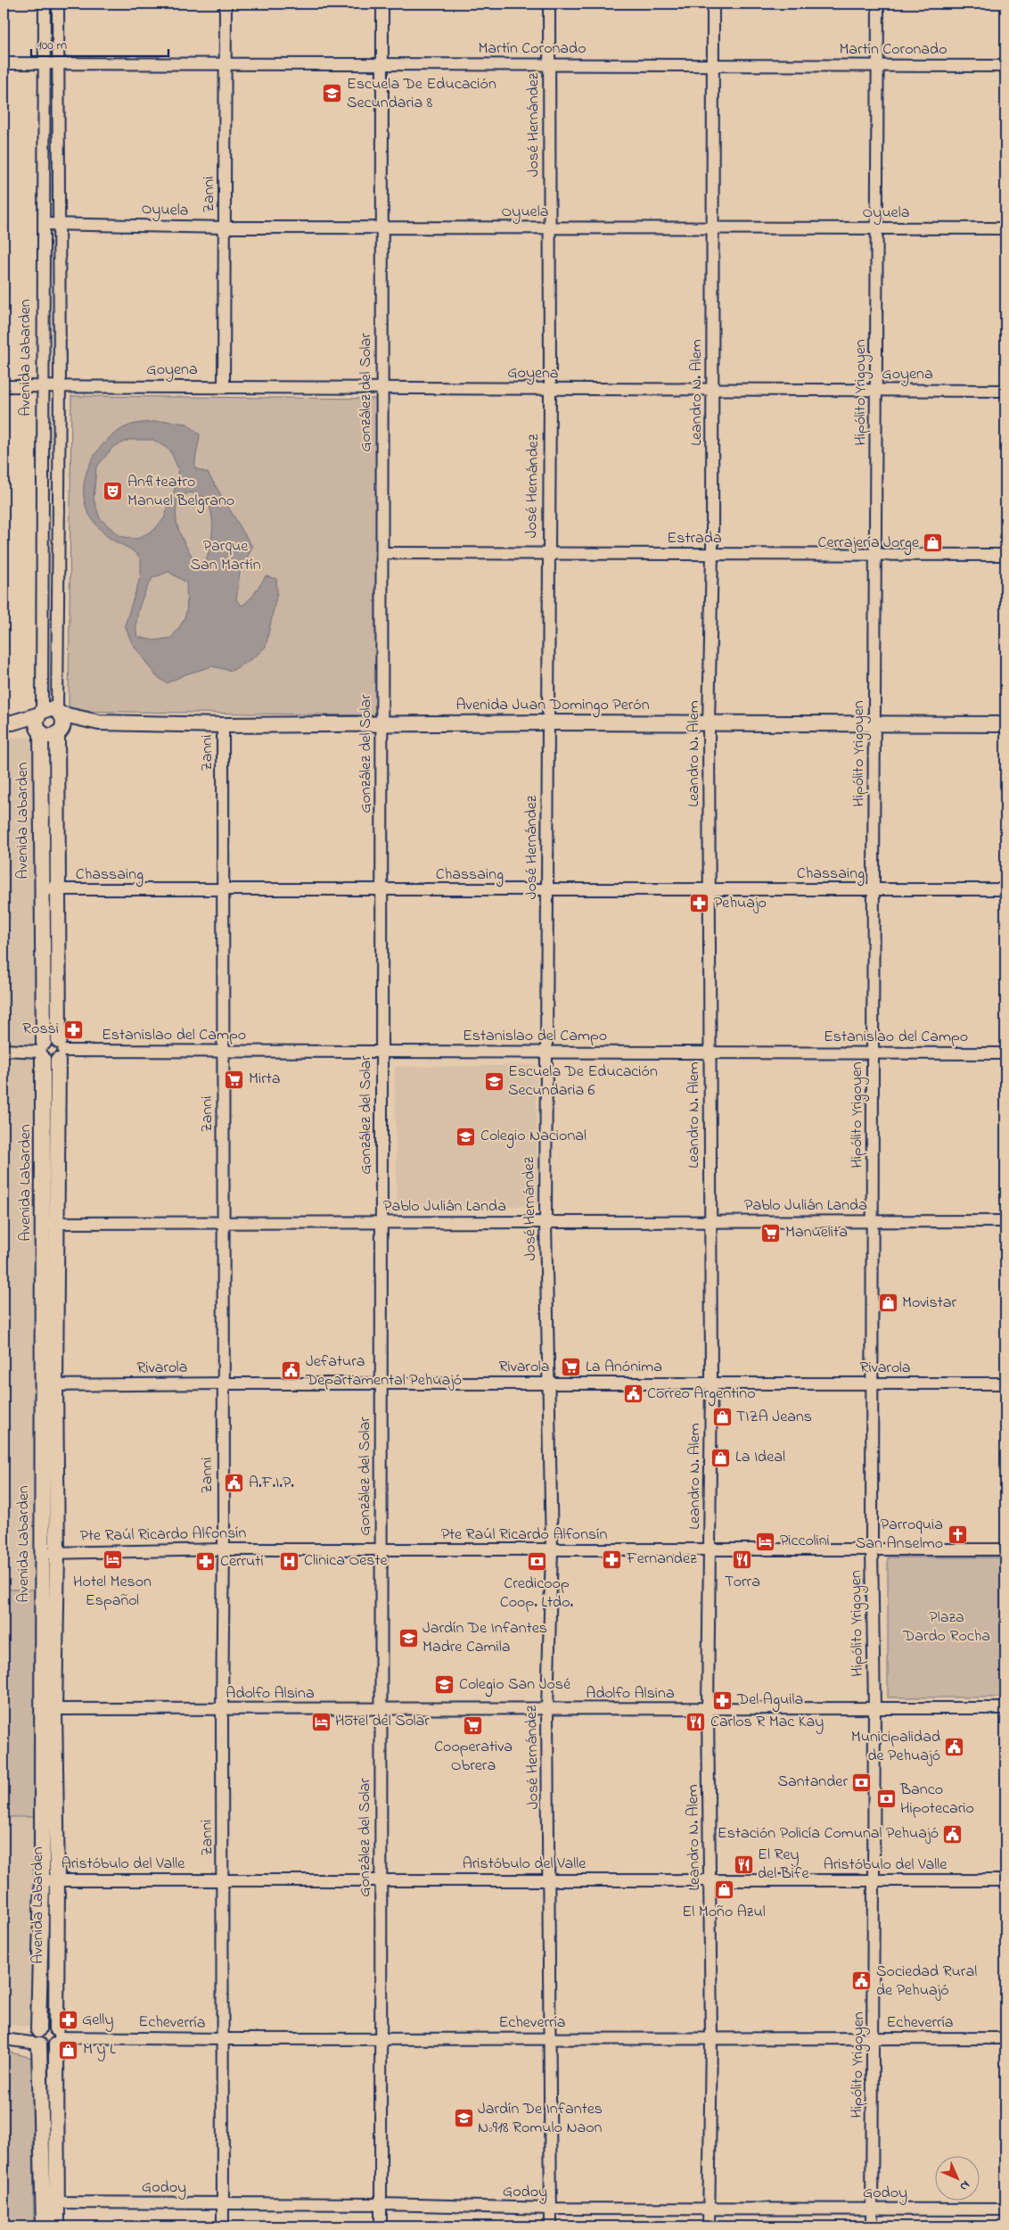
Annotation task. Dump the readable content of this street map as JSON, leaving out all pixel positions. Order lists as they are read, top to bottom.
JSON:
{
  "streets": {
    "main road": ["Avenida Labarden", "Avenida Juan Domingo Perón"],
    "street": [
      "Martín Coronado",
      "José Hernández",
      "Zanni",
      "Oyuela",
      "Goyena",
      "González del Solar",
      "Leandro N. Alem",
      "Hipólito Yrigoyen",
      "Estrada",
      "Chassaing",
      "Estanislao del Campo",
      "Pablo Julián Landa",
      "Rivarola",
      "Pte Raúl Ricardo Alfonsín",
      "Adolfo Alsina",
      "Aristóbulo del Valle",
      "Echeverría",
      "Godoy"
    ]
  },
  "crossings": [
    ["Martín Coronado", "José Hernández"],
    ["Martín Coronado", "Zanni"],
    ["Martín Coronado", "Avenida Labarden"],
    ["Martín Coronado", "González del Solar"],
    ["Martín Coronado", "Leandro N. Alem"],
    ["Martín Coronado", "Hipólito Yrigoyen"],
    ["José Hernández", "Oyuela"],
    ["José Hernández", "Goyena"],
    ["José Hernández", "Estrada"],
    ["José Hernández", "Avenida Juan Domingo Perón"],
    ["José Hernández", "Chassaing"],
    ["José Hernández", "Estanislao del Campo"],
    ["José Hernández", "Pablo Julián Landa"],
    ["José Hernández", "Rivarola"],
    ["José Hernández", "Pte Raúl Ricardo Alfonsín"],
    ["José Hernández", "Adolfo Alsina"],
    ["José Hernández", "Aristóbulo del Valle"],
    ["José Hernández", "Echeverría"],
    ["José Hernández", "Godoy"],
    ["Zanni", "Oyuela"],
    ["Zanni", "Goyena"],
    ["Zanni", "Avenida Juan Domingo Perón"],
    ["Zanni", "Chassaing"],
    ["Zanni", "Estanislao del Campo"],
    ["Zanni", "Pablo Julián Landa"],
    ["Zanni", "Rivarola"],
    ["Zanni", "Pte Raúl Ricardo Alfonsín"],
    ["Zanni", "Adolfo Alsina"],
    ["Zanni", "Aristóbulo del Valle"],
    ["Zanni", "Echeverría"],
    ["Zanni", "Godoy"],
    ["Oyuela", "Avenida Labarden"],
    ["Oyuela", "González del Solar"],
    ["Oyuela", "Leandro N. Alem"],
    ["Oyuela", "Hipólito Yrigoyen"],
    ["Avenida Labarden", "Goyena"],
    ["Avenida Labarden", "Avenida Juan Domingo Perón"],
    ["Avenida Labarden", "Chassaing"],
    ["Avenida Labarden", "Estanislao del Campo"],
    ["Avenida Labarden", "Pablo Julián Landa"],
    ["Avenida Labarden", "Rivarola"],
    ["Avenida Labarden", "Pte Raúl Ricardo Alfonsín"],
    ["Avenida Labarden", "Adolfo Alsina"],
    ["Avenida Labarden", "Aristóbulo del Valle"],
    ["Avenida Labarden", "Echeverría"],
    ["Avenida Labarden", "Godoy"],
    ["Goyena", "González del Solar"],
    ["Goyena", "Leandro N. Alem"],
    ["Goyena", "Hipólito Yrigoyen"],
    ["González del Solar", "Estrada"],
    ["González del Solar", "Avenida Juan Domingo Perón"],
    ["González del Solar", "Chassaing"],
    ["González del Solar", "Estanislao del Campo"],
    ["González del Solar", "Pablo Julián Landa"],
    ["González del Solar", "Rivarola"],
    ["González del Solar", "Pte Raúl Ricardo Alfonsín"],
    ["González del Solar", "Adolfo Alsina"],
    ["González del Solar", "Aristóbulo del Valle"],
    ["González del Solar", "Echeverría"],
    ["González del Solar", "Godoy"],
    ["Leandro N. Alem", "Estrada"],
    ["Leandro N. Alem", "Avenida Juan Domingo Perón"],
    ["Leandro N. Alem", "Chassaing"],
    ["Leandro N. Alem", "Estanislao del Campo"],
    ["Leandro N. Alem", "Pablo Julián Landa"],
    ["Leandro N. Alem", "Rivarola"],
    ["Leandro N. Alem", "Pte Raúl Ricardo Alfonsín"],
    ["Leandro N. Alem", "Adolfo Alsina"],
    ["Leandro N. Alem", "Aristóbulo del Valle"],
    ["Leandro N. Alem", "Echeverría"],
    ["Leandro N. Alem", "Godoy"],
    ["Hipólito Yrigoyen", "Estrada"],
    ["Hipólito Yrigoyen", "Avenida Juan Domingo Perón"],
    ["Hipólito Yrigoyen", "Chassaing"],
    ["Hipólito Yrigoyen", "Estanislao del Campo"],
    ["Hipólito Yrigoyen", "Pablo Julián Landa"],
    ["Hipólito Yrigoyen", "Rivarola"],
    ["Hipólito Yrigoyen", "Pte Raúl Ricardo Alfonsín"],
    ["Hipólito Yrigoyen", "Adolfo Alsina"],
    ["Hipólito Yrigoyen", "Aristóbulo del Valle"],
    ["Hipólito Yrigoyen", "Echeverría"],
    ["Hipólito Yrigoyen", "Godoy"]
  ],
  "parks": ["Parque San Martín", "Plaza Dardo Rocha"],
  "places": {
    "school or university": [
      "Escuela De Educación Secundaria 8",
      "Escuela De Educación Secundaria 6",
      "Colegio Nacional",
      "Jardín De Infantes Madre Camila",
      "Colegio San José",
      "Jardín De Infantes Nº918 Romulo Naon"
    ],
    "theatre": ["Anfiteatro Manuel Belgrano"],
    "shop": [
      "Cerrajería Jorge",
      "Movistar",
      "TIZA Jeans",
      "La Ideal",
      "El Moño Azul",
      "M y L"
    ],
    "pharmacy": [
      "Pehuajo",
      "Rossi",
      "Fernandez",
      "Cerruti",
      "Del Aguila",
      "Gelly"
    ],
    "supermarket": [
      "Mirta",
      "Manuelita",
      "La Anónima",
      "Cooperativa Obrera"
    ],
    "public building": [
      "Jefatura Departamental Pehuajó",
      "Correo Argentino",
      "A.F.I.P.",
      "Municipalidad de Pehuajó",
      "Estación Policía Comunal Pehuajó",
      "Sociedad Rural de Pehuajó"
    ],
    "church": ["Parroquia San Anselmo"],
    "hotel": ["Piccolini", "Hotel Meson Español", "Hotel del Solar"],
    "restaurant": ["Torra", "Carlos R Mac Kay", "El Rey del Bife"],
    "hospital": ["Clinica Oeste"],
    "bank": ["Credicoop Coop. Ltdo.", "Santander", "Banco Hipotecario"]
  },
  "scale_bar": "100 m",
  "north": "bottom right"
}
